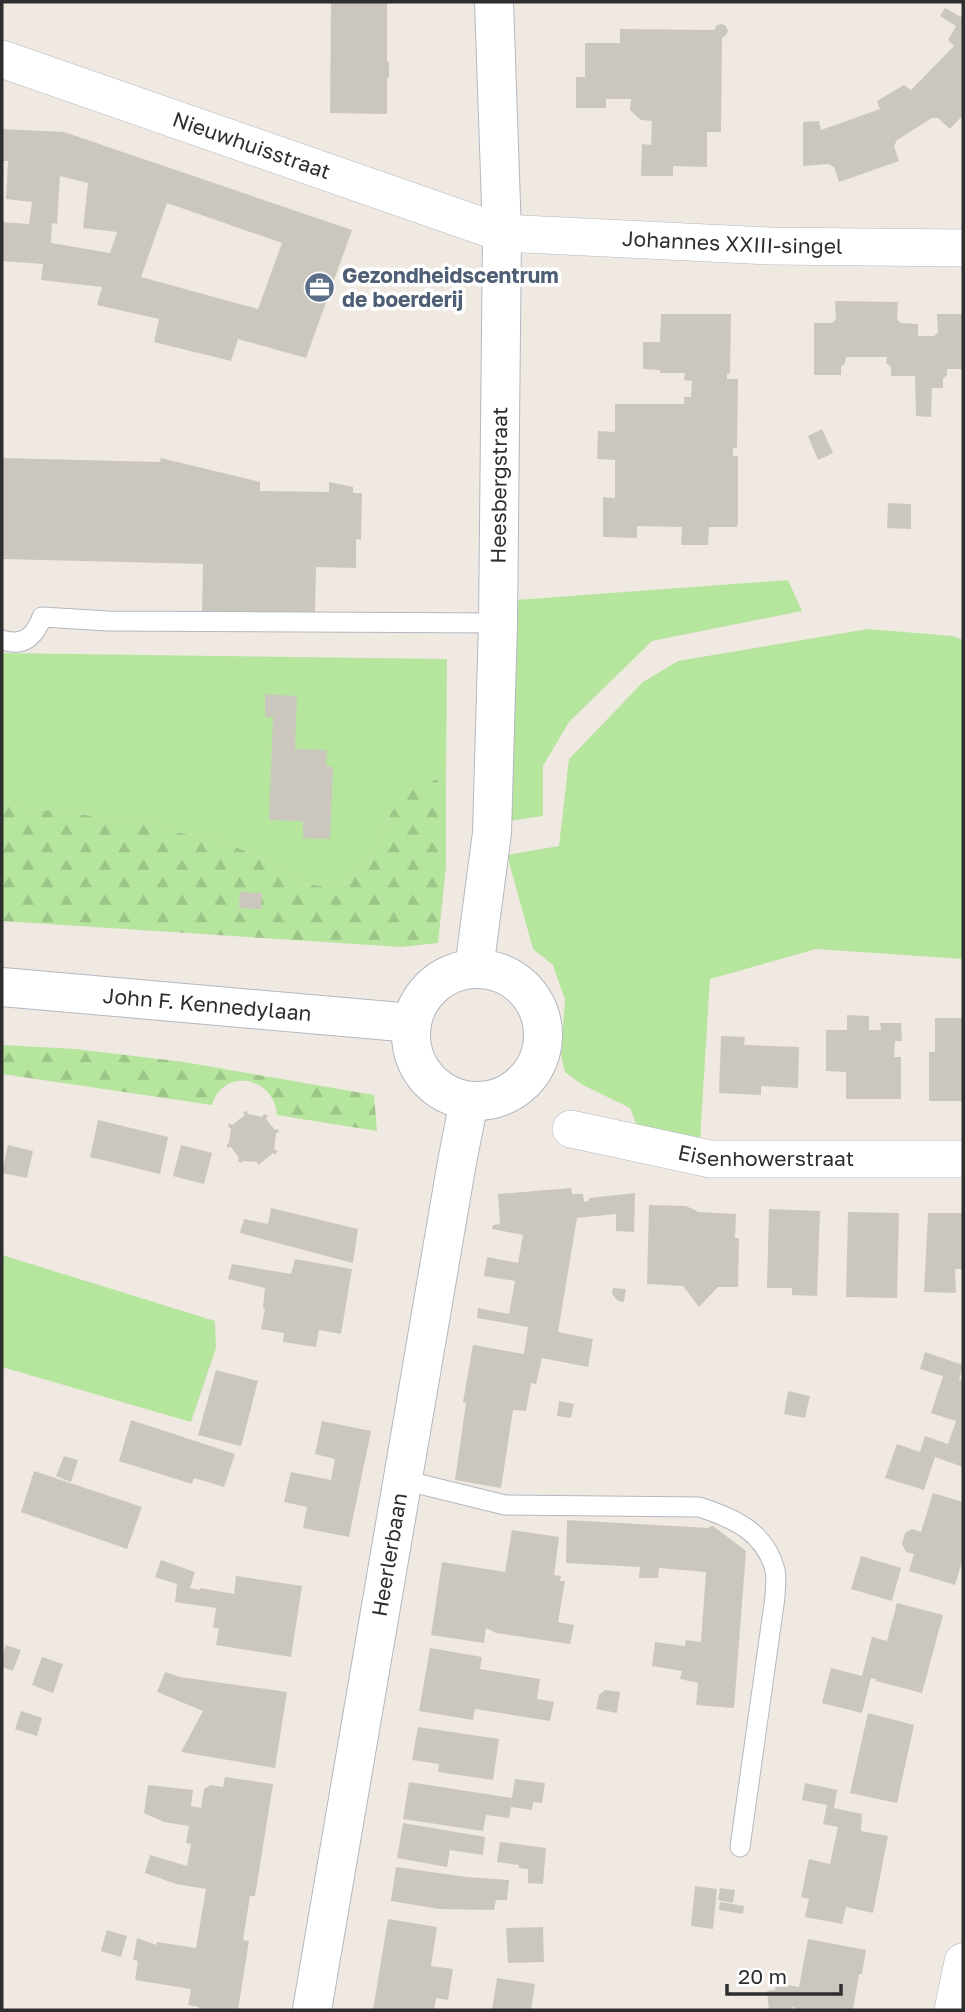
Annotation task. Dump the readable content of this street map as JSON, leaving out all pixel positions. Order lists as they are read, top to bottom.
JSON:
{
  "streets": {
    "street": [
      "Nieuwhuisstraat",
      "Johannes XXIII-singel",
      "Heesbergstraat",
      "John F. Kennedylaan",
      "Eisenhowerstraat",
      "Heerlerbaan"
    ]
  },
  "crossings": [
    ["Nieuwhuisstraat", "Johannes XXIII-singel"],
    ["Nieuwhuisstraat", "Heesbergstraat"],
    ["Johannes XXIII-singel", "Heesbergstraat"],
    ["Heesbergstraat", "John F. Kennedylaan"],
    ["Heesbergstraat", "Heerlerbaan"],
    ["John F. Kennedylaan", "Heerlerbaan"]
  ],
  "places": {
    "office": ["Gezondheidscentrum de boerderij"]
  },
  "scale_bar": "20 m"
}
